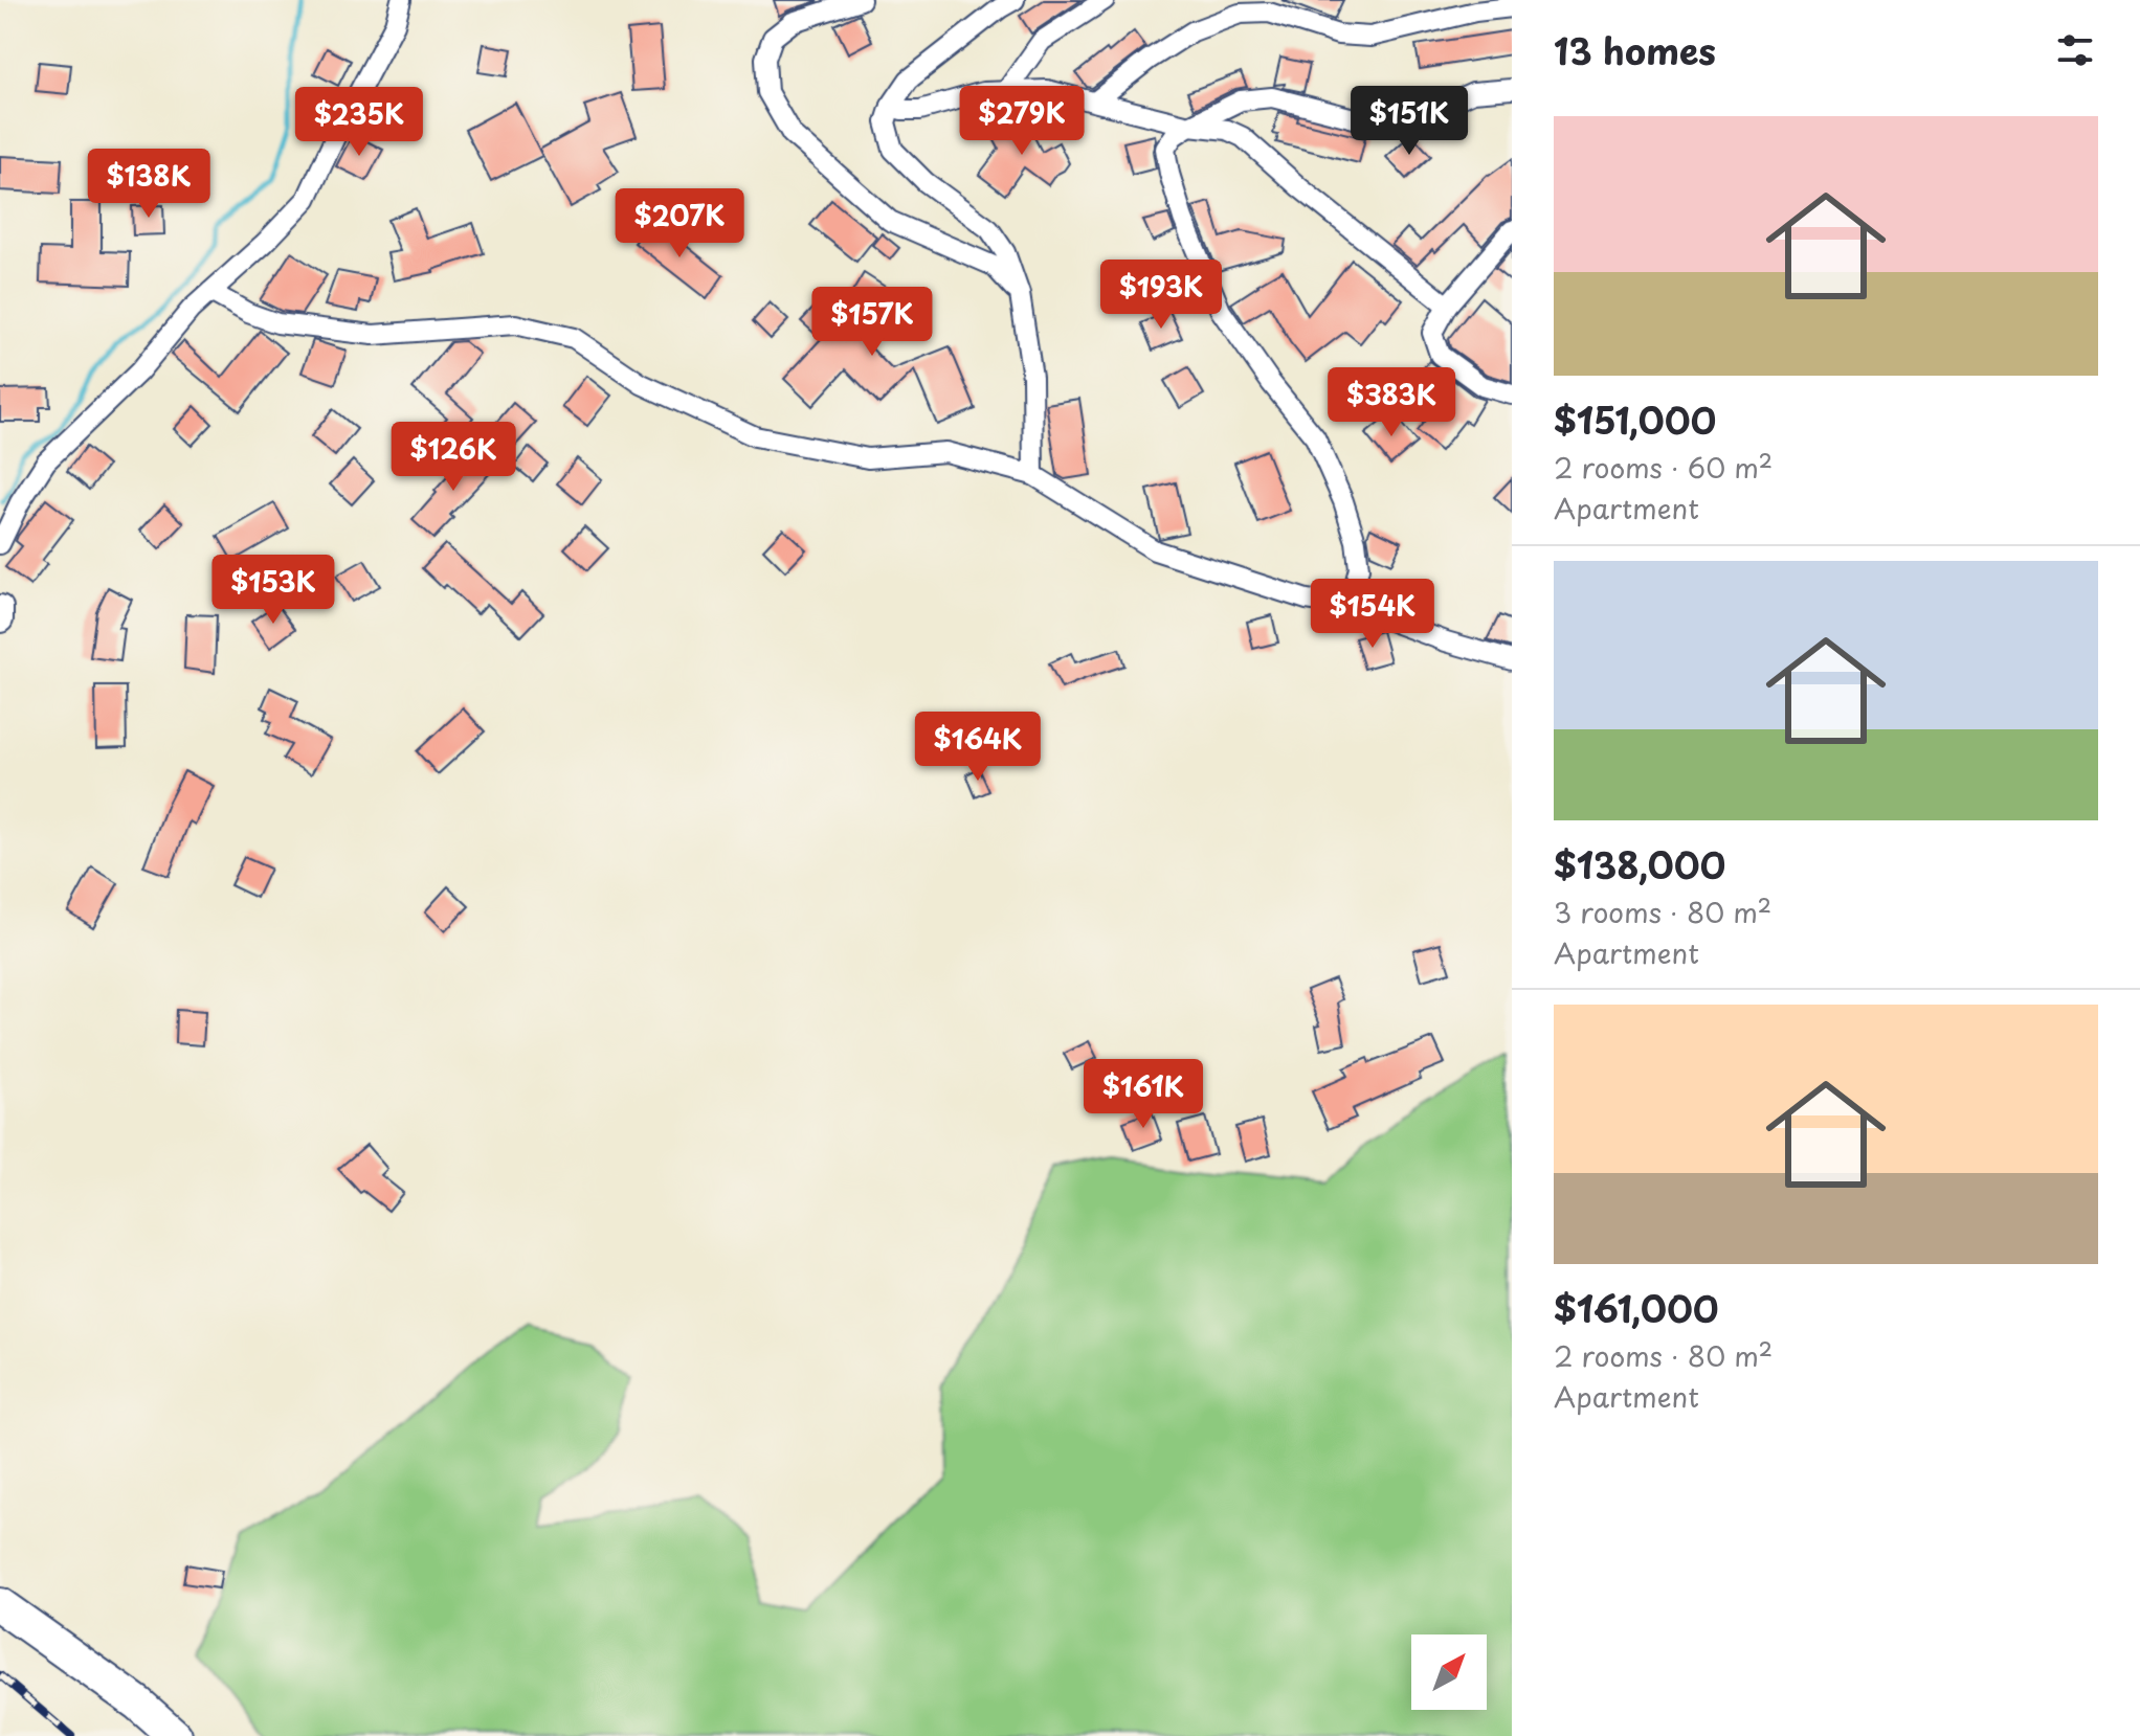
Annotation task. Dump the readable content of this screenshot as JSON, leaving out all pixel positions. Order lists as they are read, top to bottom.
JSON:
{
  "north": "top right",
  "page": {
    "heading": "13 homes",
    "price": [
      "$279K",
      "$151K",
      "$235K",
      "$138K",
      "$207K",
      "$193K",
      "$157K",
      "$383K",
      "$126K",
      "$153K",
      "$154K",
      "$164K",
      "$161K"
    ],
    "list": [
      {
        "name": "$151,000",
        "note": "2 rooms · 60 m² · Apartment"
      },
      {
        "name": "$138,000",
        "note": "3 rooms · 80 m² · Apartment"
      },
      {
        "name": "$161,000",
        "note": "2 rooms · 80 m² · Apartment"
      }
    ]
  }
}
